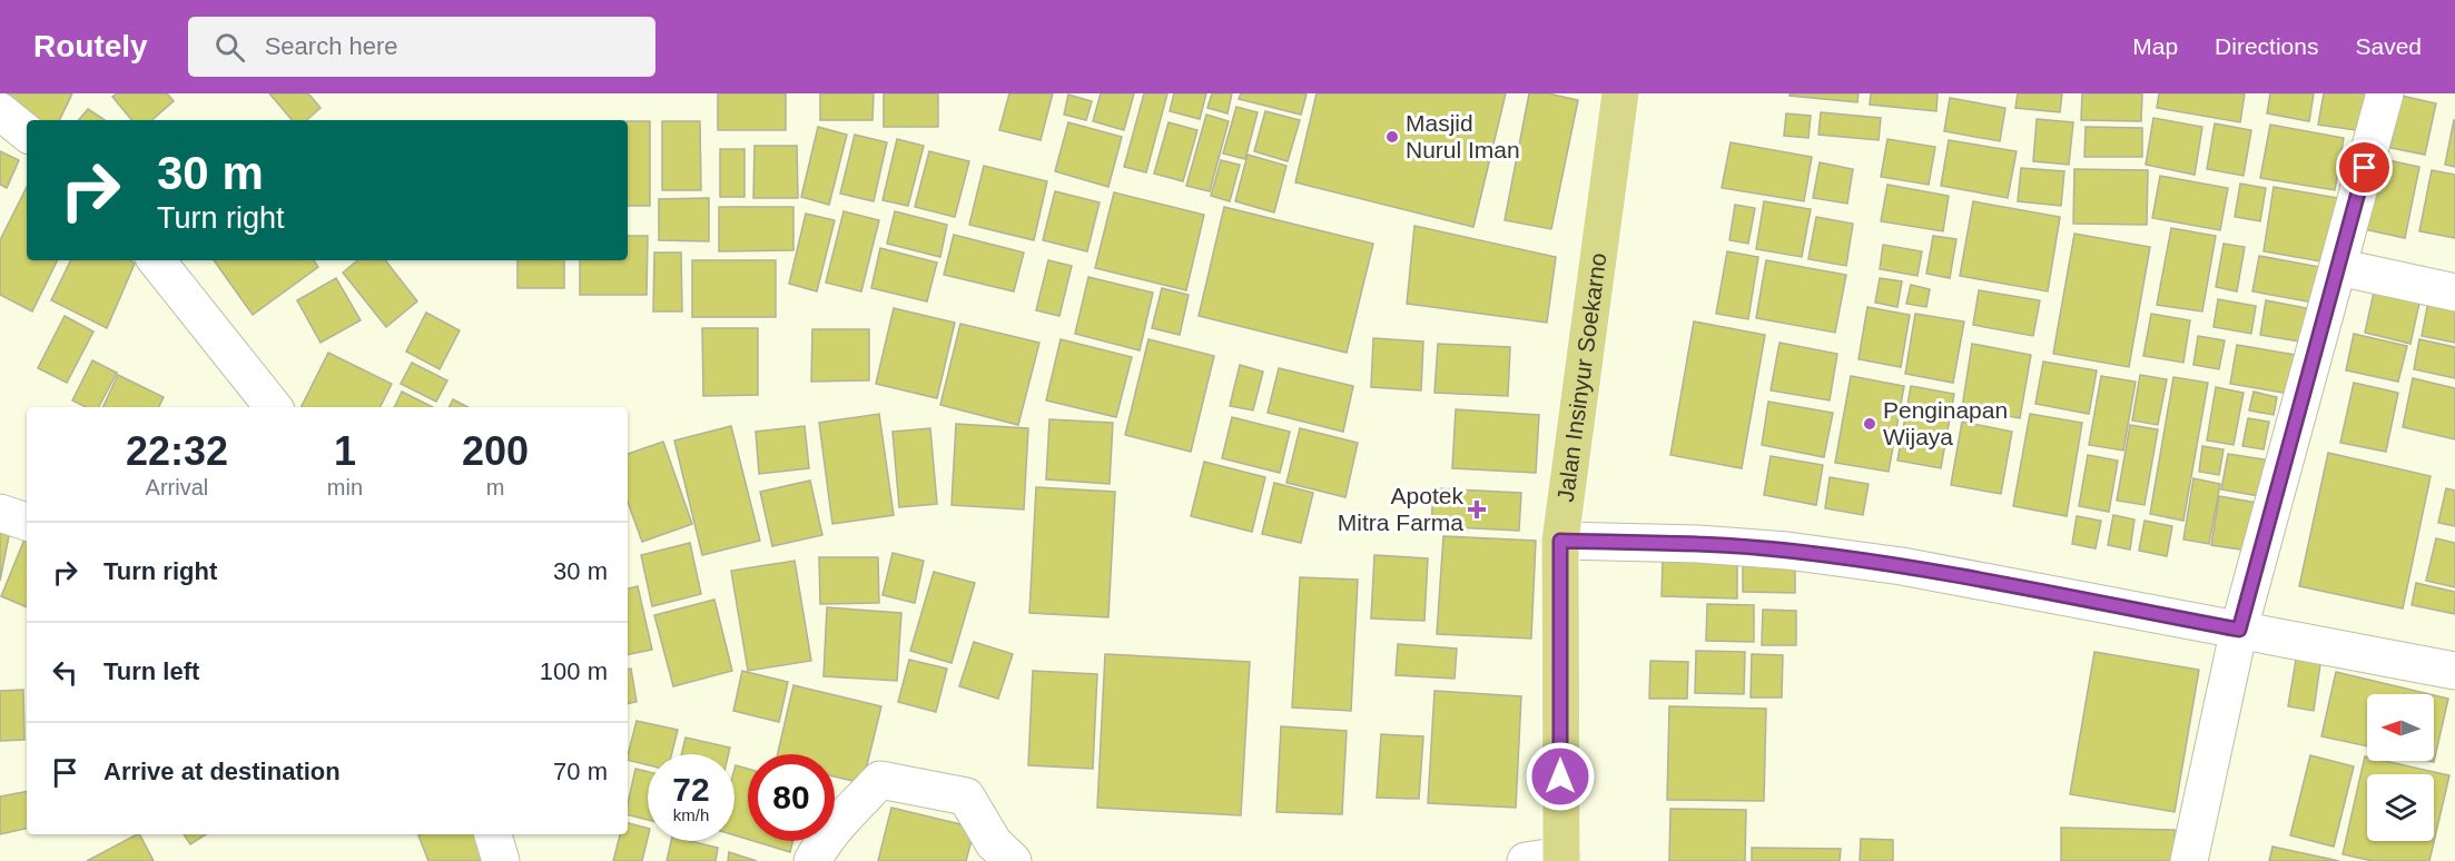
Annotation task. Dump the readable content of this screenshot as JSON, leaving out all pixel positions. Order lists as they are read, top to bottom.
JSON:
{
  "streets": {
    "highway": ["Jalan Insinyur Soekarno"]
  },
  "places": {
    "other": ["Masjid Nurul Iman", "Penginapan Wijaya"],
    "health": ["Apotek Mitra Farma"]
  },
  "north": "left",
  "page": {
    "header": "Routely",
    "search": "Search here",
    "nav": ["Map", "Directions", "Saved"],
    "turn": ["30 m", "Turn right"],
    "eta": [
      "22:32",
      "Arrival",
      "1",
      "min",
      "200",
      "m"
    ],
    "list": [
      {
        "name": "Turn right",
        "value": "30 m"
      },
      {
        "name": "Turn left",
        "value": "100 m"
      },
      {
        "name": "Arrive at destination",
        "value": "70 m"
      }
    ],
    "speed": "72 km/h",
    "limit": "80"
  }
}
